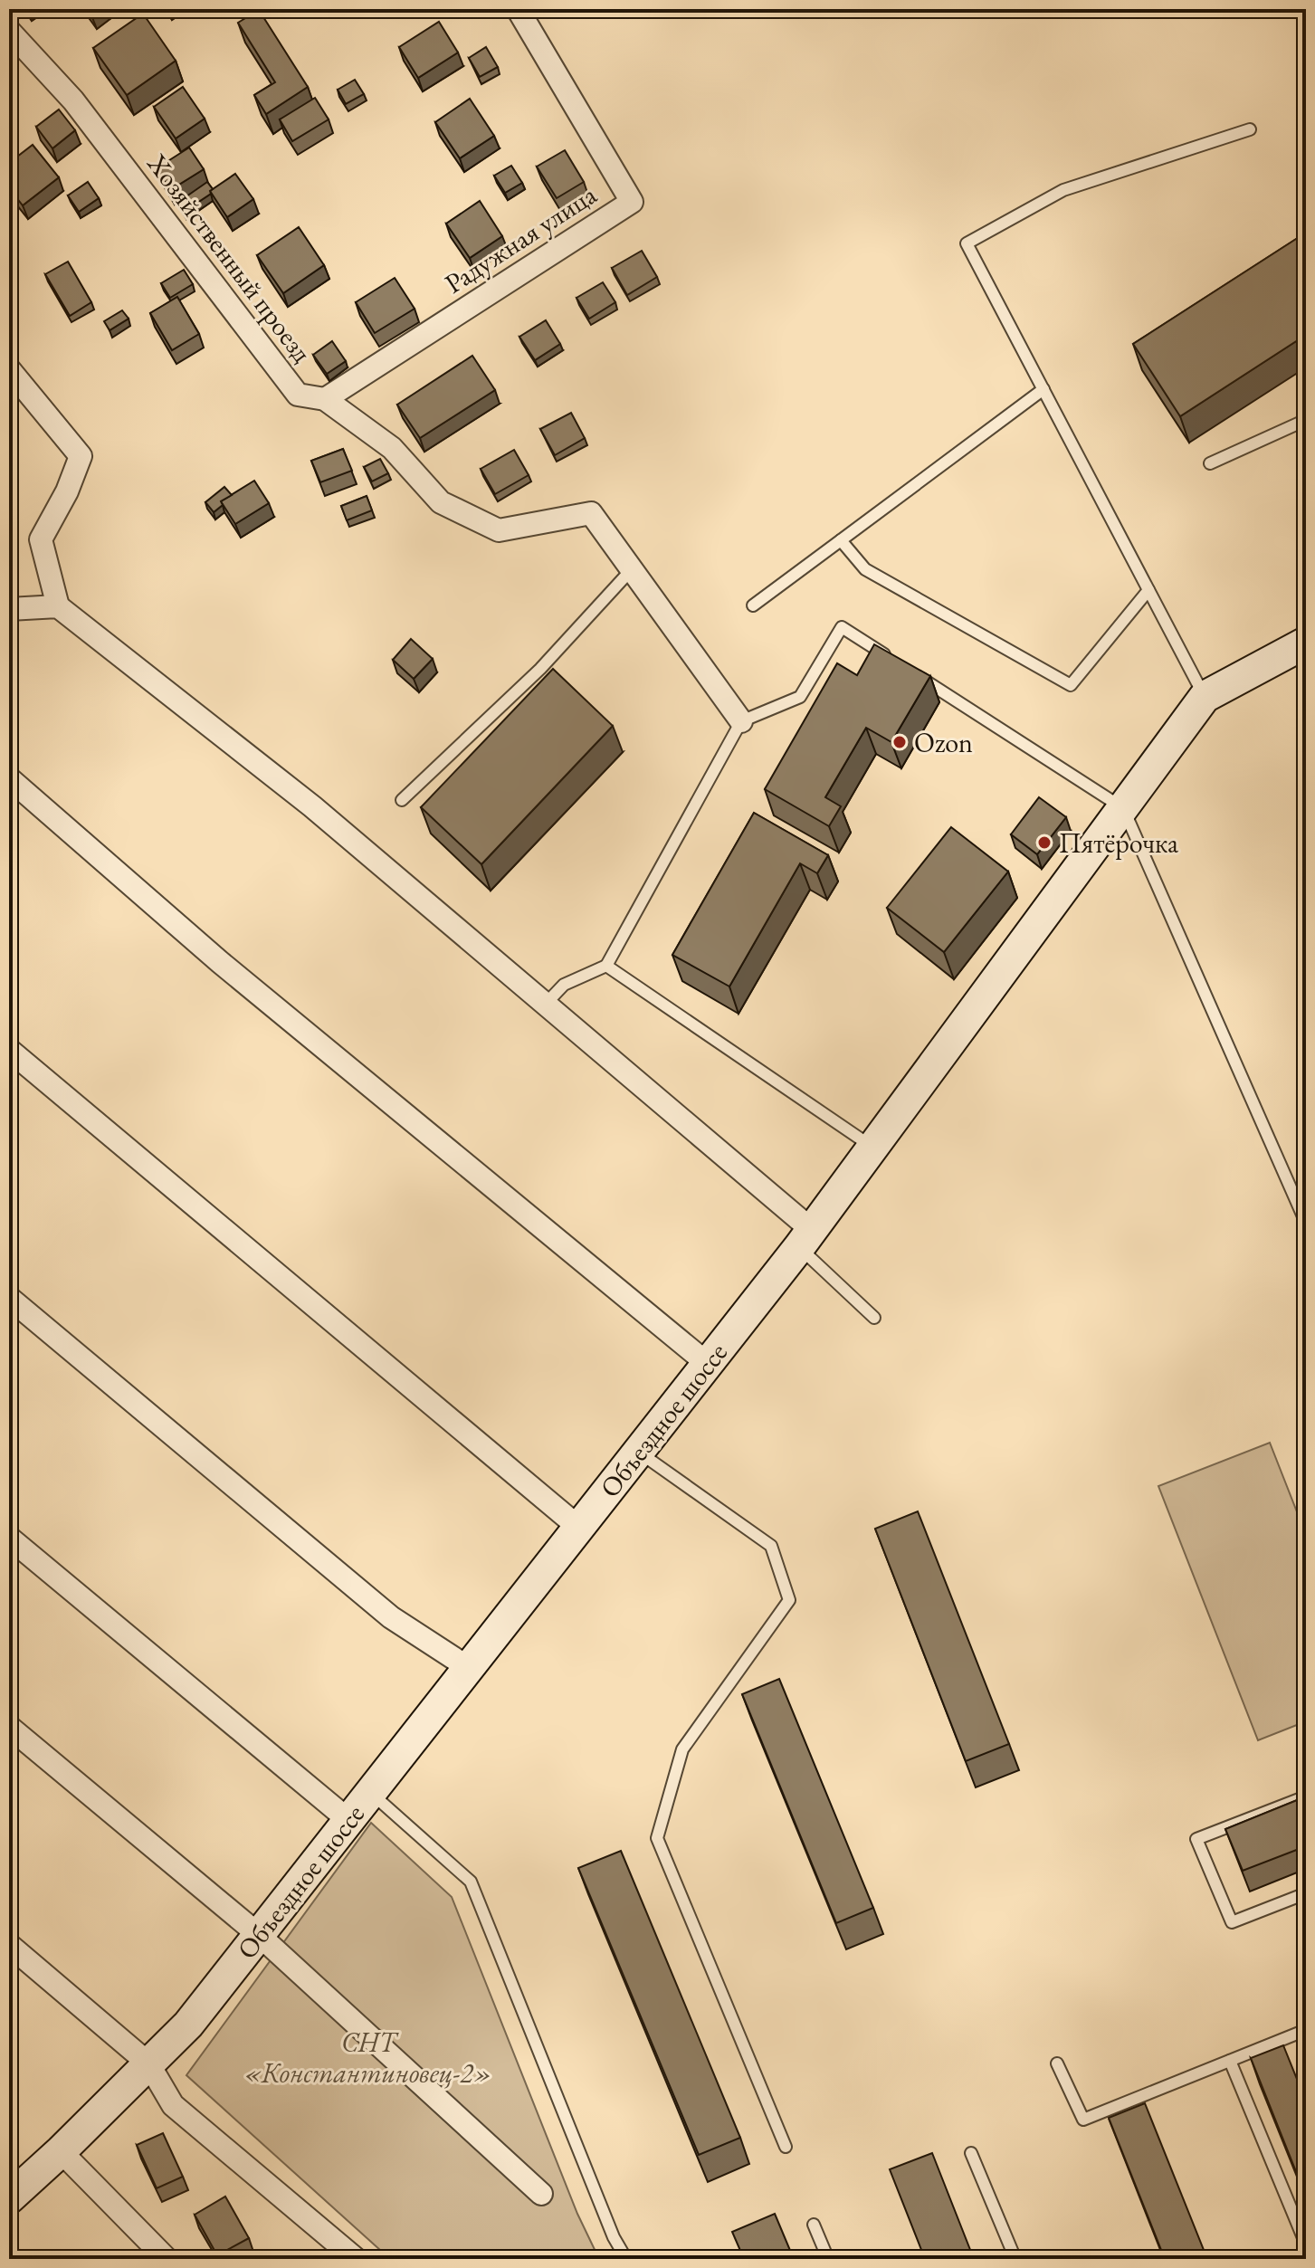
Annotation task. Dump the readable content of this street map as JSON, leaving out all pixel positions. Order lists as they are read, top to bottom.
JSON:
{
  "streets": {
    "main road": ["Объездное шоссе"],
    "street": ["Радужная улица", "Хозяйственный проезд"]
  },
  "crossings": [
    ["Радужная улица", "Хозяйственный проезд"]
  ],
  "parks": ["СНТ «Константиновец-2»"],
  "places": ["Ozon", "Пятёрочка"]
}
